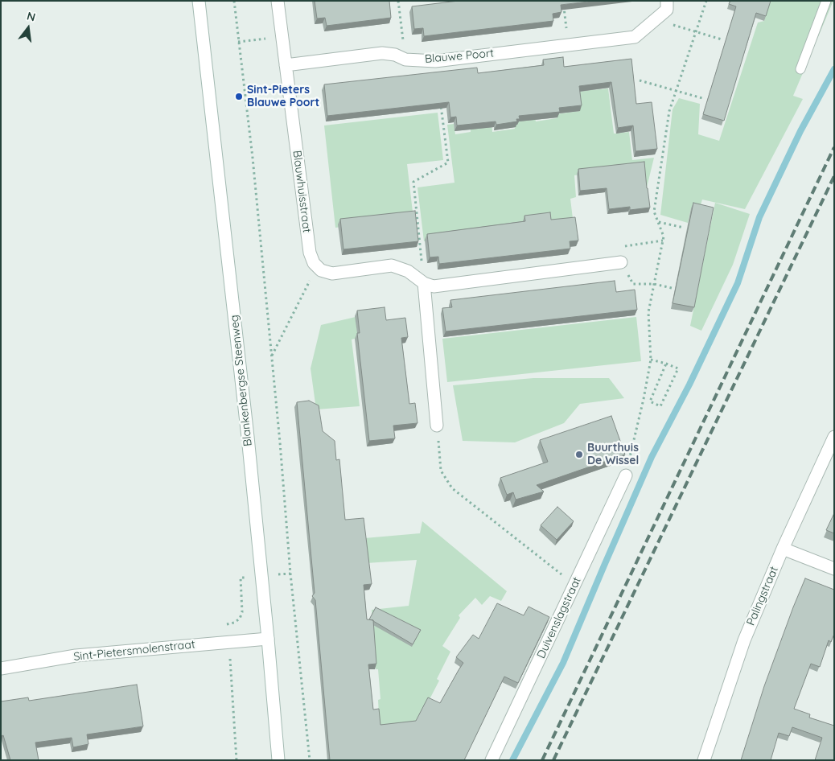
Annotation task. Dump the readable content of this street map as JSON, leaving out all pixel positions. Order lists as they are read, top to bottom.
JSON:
{
  "streets": {
    "street": [
      "Blauwe Poort",
      "Blauwhuisstraat",
      "Blankenbergse Steenweg",
      "Palingstraat",
      "Duivenslagstraat",
      "Sint-Pietersmolenstraat"
    ]
  },
  "crossings": [
    ["Blauwe Poort", "Blauwhuisstraat"],
    ["Blankenbergse Steenweg", "Sint-Pietersmolenstraat"]
  ],
  "places": ["Sint-Pieters Blauwe Poort", "Buurthuis De Wissel"],
  "north": "top"
}
